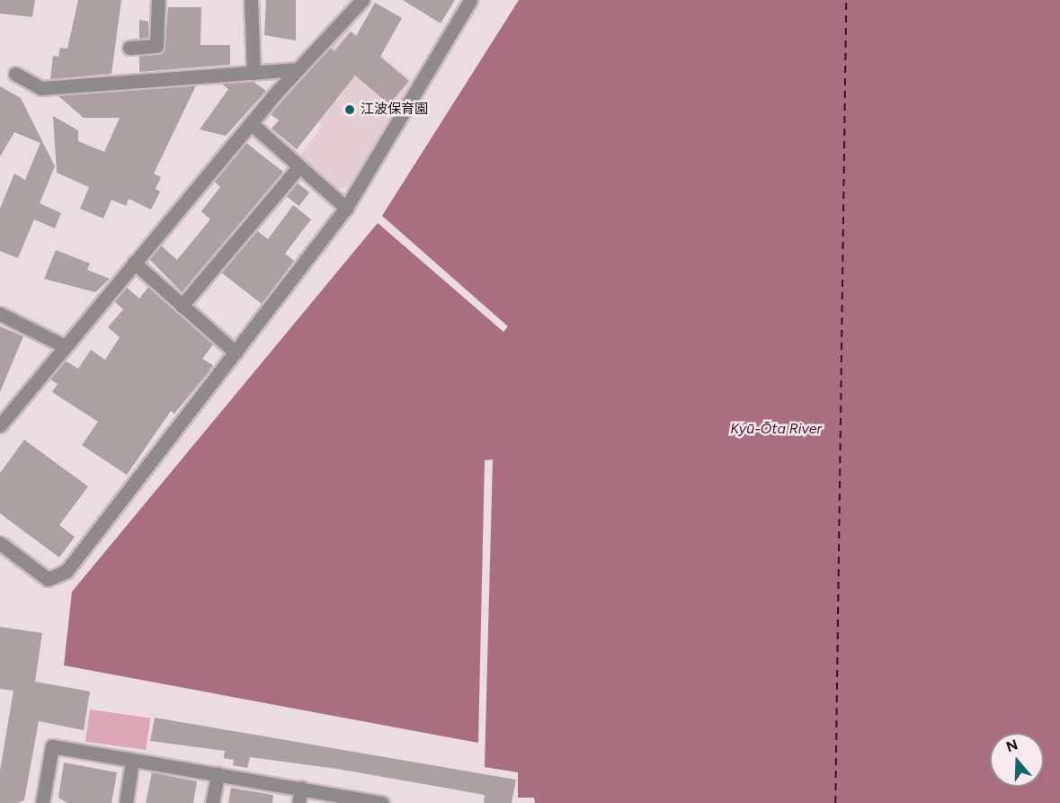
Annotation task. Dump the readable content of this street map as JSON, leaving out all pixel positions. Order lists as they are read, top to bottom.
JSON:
{
  "water": ["Kyū-Ōta River"],
  "places": ["江波保育園"],
  "north": "top"
}
